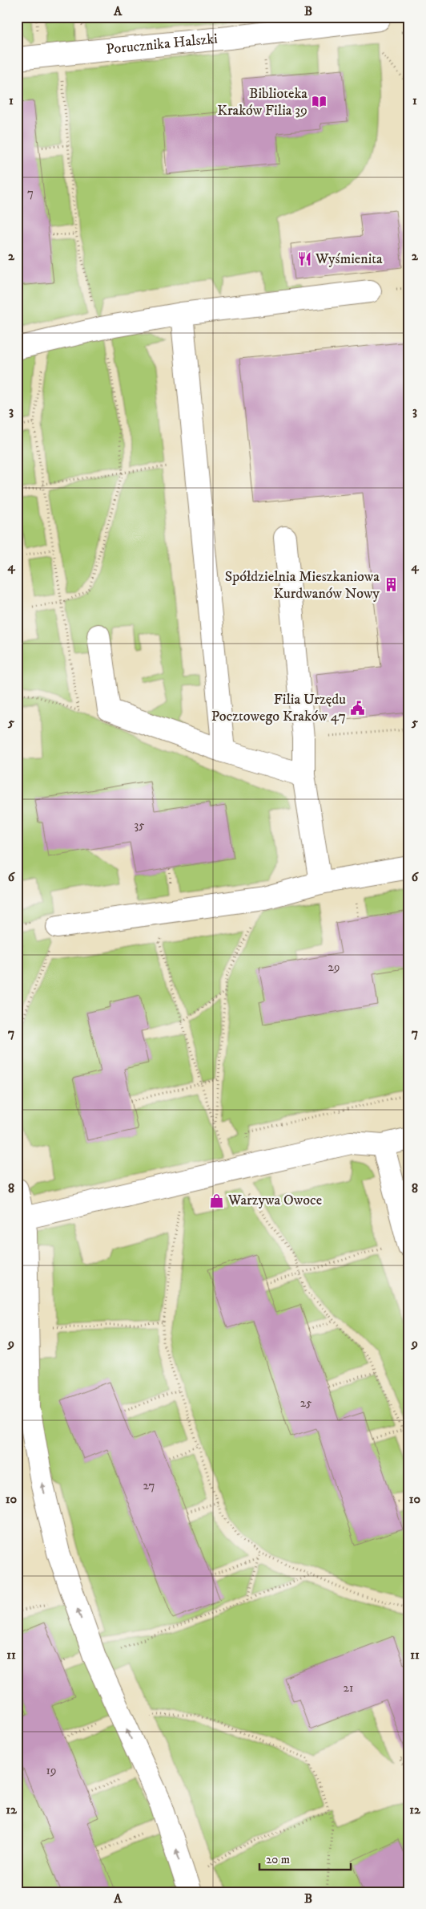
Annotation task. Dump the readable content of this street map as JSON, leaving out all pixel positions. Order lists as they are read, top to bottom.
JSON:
{
  "streets": {
    "street": ["Porucznika Halszki"]
  },
  "places": {
    "library": ["Biblioteka Kraków Filia 39"],
    "restaurant": ["Wyśmienita"],
    "building": ["Spółdzielnia Mieszkaniowa Kurdwanów Nowy"],
    "public building": ["Filia Urzędu Pocztowego Kraków 47"],
    "shop": ["Warzywa Owoce"]
  },
  "house_numbers": [
    "7",
    "35",
    "29",
    "25",
    "27",
    "21",
    "19"
  ],
  "scale_bar": "20 m",
  "grid": {
    "columns": ["A", "B"],
    "rows": [
      "1",
      "2",
      "3",
      "4",
      "5",
      "6",
      "7",
      "8",
      "9",
      "10",
      "11",
      "12"
    ]
  }
}
